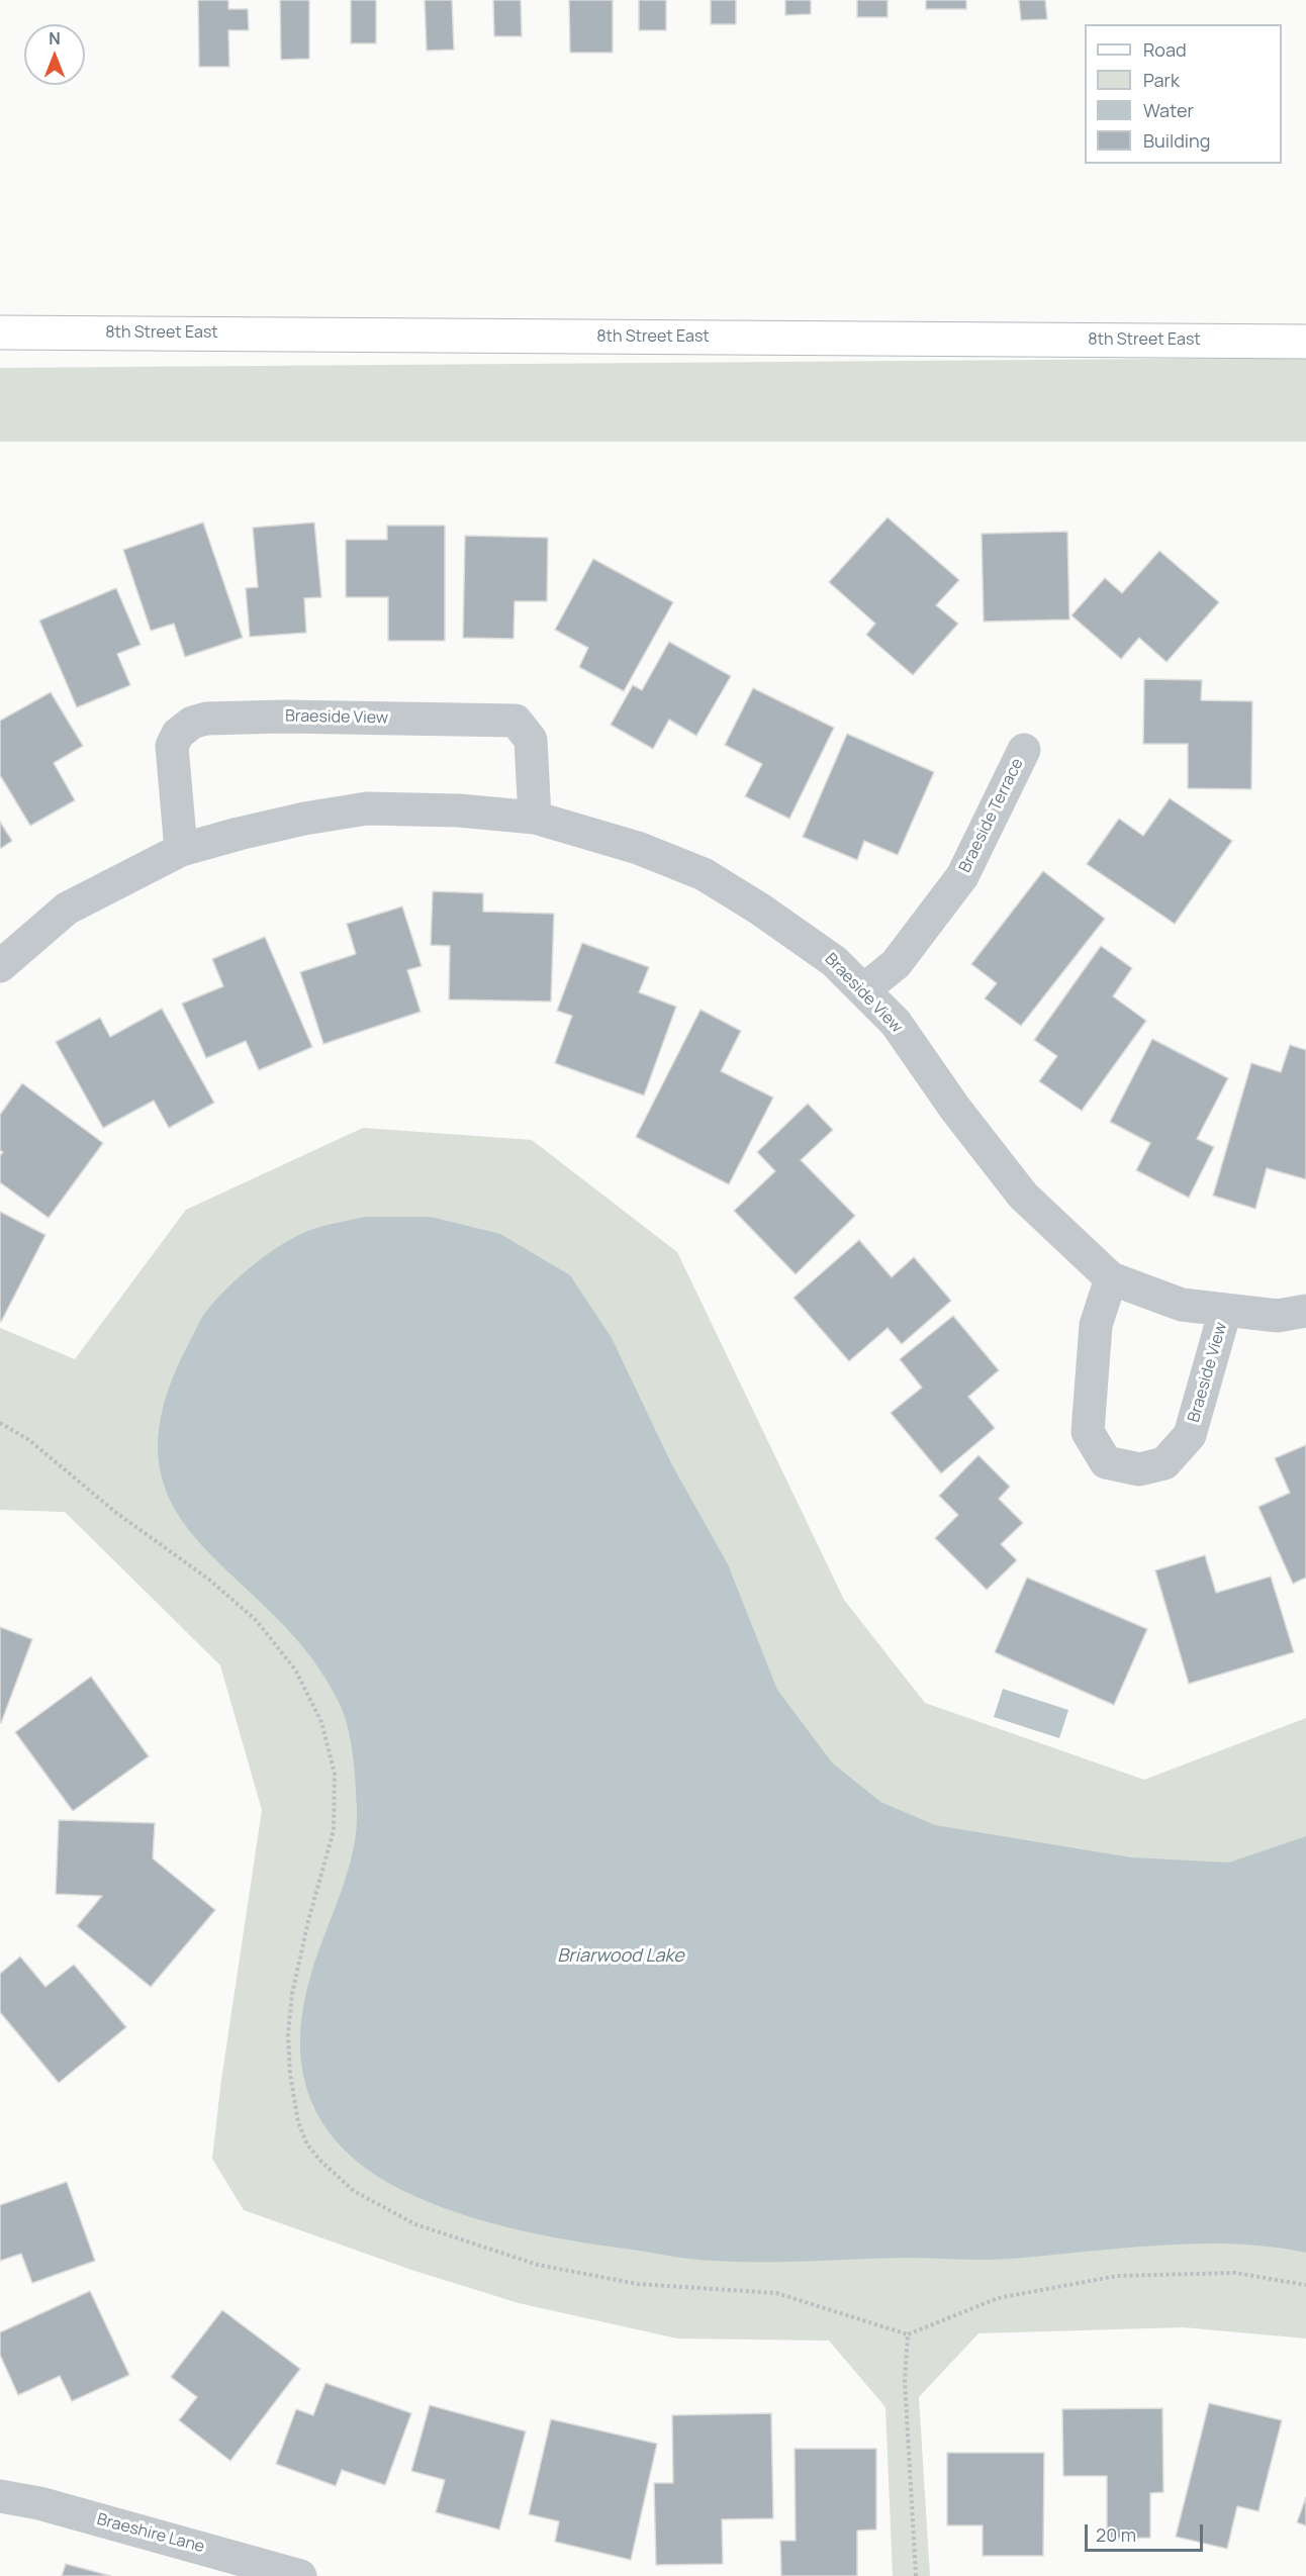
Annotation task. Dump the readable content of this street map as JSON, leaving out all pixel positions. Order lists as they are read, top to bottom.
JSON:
{
  "streets": {
    "main road": ["8th Street East"],
    "street": ["Braeside View", "Braeside Terrace", "Braeshire Lane"]
  },
  "crossings": [
    ["Braeside View", "Braeside Terrace"]
  ],
  "water": ["Briarwood Lake"],
  "legend": [
    "Road",
    "Park",
    "Water",
    "Building"
  ],
  "scale_bar": "20 m",
  "north": "top"
}
